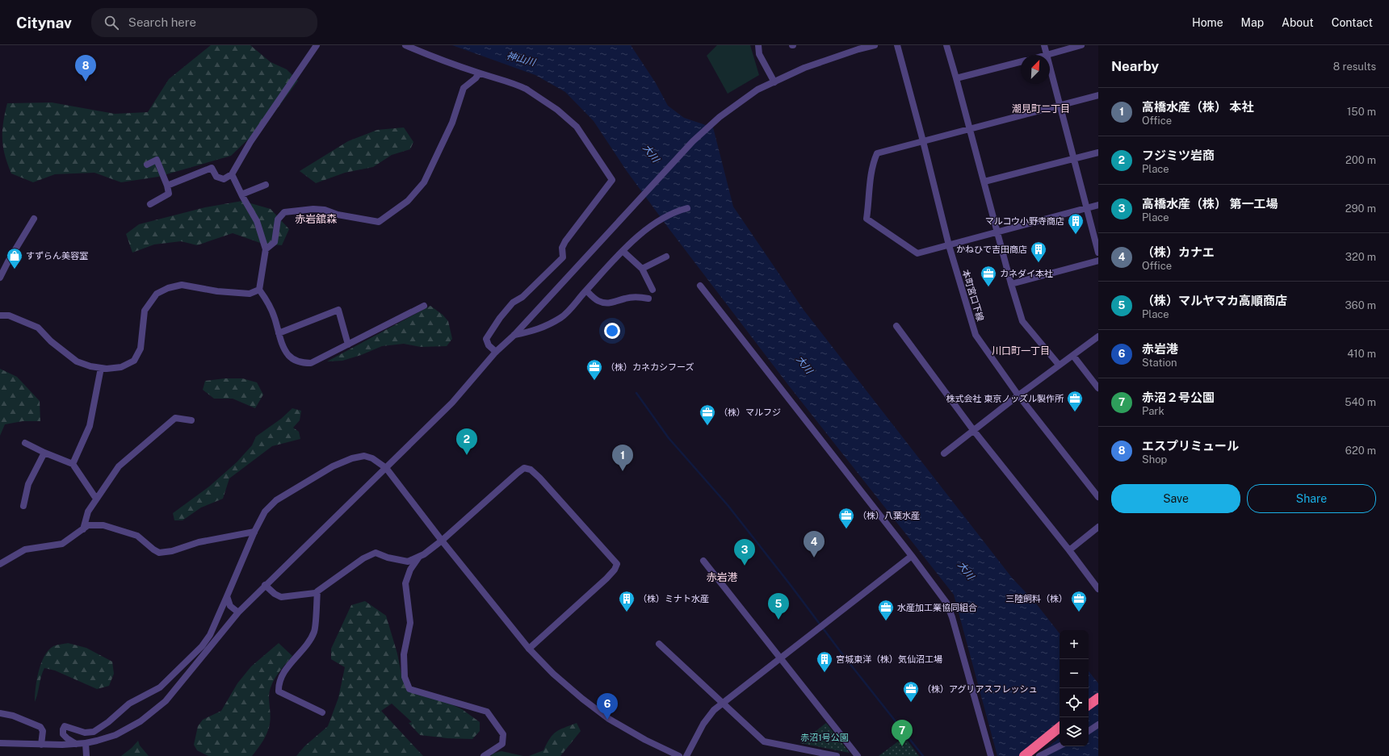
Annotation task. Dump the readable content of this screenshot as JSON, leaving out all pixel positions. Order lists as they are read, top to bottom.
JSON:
{
  "streets": {
    "street": ["本町宮口下線"]
  },
  "districts": [
    "潮見町二丁目",
    "赤岩舘森",
    "川口町一丁目",
    "赤岩港"
  ],
  "water": ["神山川", "大川"],
  "parks": ["赤沼1号公園"],
  "places": {
    "building": [
      "マルコウ小野寺商店",
      "かねひで吉田商店",
      "（株）ミナト水産",
      "宮城東洋（株）気仙沼工場"
    ],
    "shop": ["すずらん美容室"],
    "office": [
      "カネダイ本社",
      "（株）カネカシフーズ",
      "株式会社 東京ノッズル製作所",
      "（株）マルフジ",
      "（株）八葉水産",
      "三陸飼料（株）",
      "水産加工業協同組合",
      "（株）アグリアスフレッシュ"
    ]
  },
  "north": "top right",
  "page": {
    "header": "Citynav",
    "search": "Search here",
    "nav": [
      "Home",
      "Map",
      "About",
      "Contact"
    ],
    "heading": ["Nearby", "8 results"],
    "pins": [
      "8",
      "2",
      "1",
      "4",
      "3",
      "5",
      "6",
      "7"
    ],
    "list": [
      {
        "mark": "1",
        "name": "高橋水産（株） 本社",
        "note": "Office",
        "value": "150 m"
      },
      {
        "mark": "2",
        "name": "フジミツ岩商",
        "note": "Place",
        "value": "200 m"
      },
      {
        "mark": "3",
        "name": "高橋水産（株） 第一工場",
        "note": "Place",
        "value": "290 m"
      },
      {
        "mark": "4",
        "name": "（株）カナエ",
        "note": "Office",
        "value": "320 m"
      },
      {
        "mark": "5",
        "name": "（株）マルヤマカ高順商店",
        "note": "Place",
        "value": "360 m"
      },
      {
        "mark": "6",
        "name": "赤岩港",
        "note": "Station",
        "value": "410 m"
      },
      {
        "mark": "7",
        "name": "赤沼２号公園",
        "note": "Park",
        "value": "540 m"
      },
      {
        "mark": "8",
        "name": "エスプリミュール",
        "note": "Shop",
        "value": "620 m"
      }
    ],
    "buttons": ["Save", "Share"],
    "map_buttons": ["+", "−"]
  }
}
